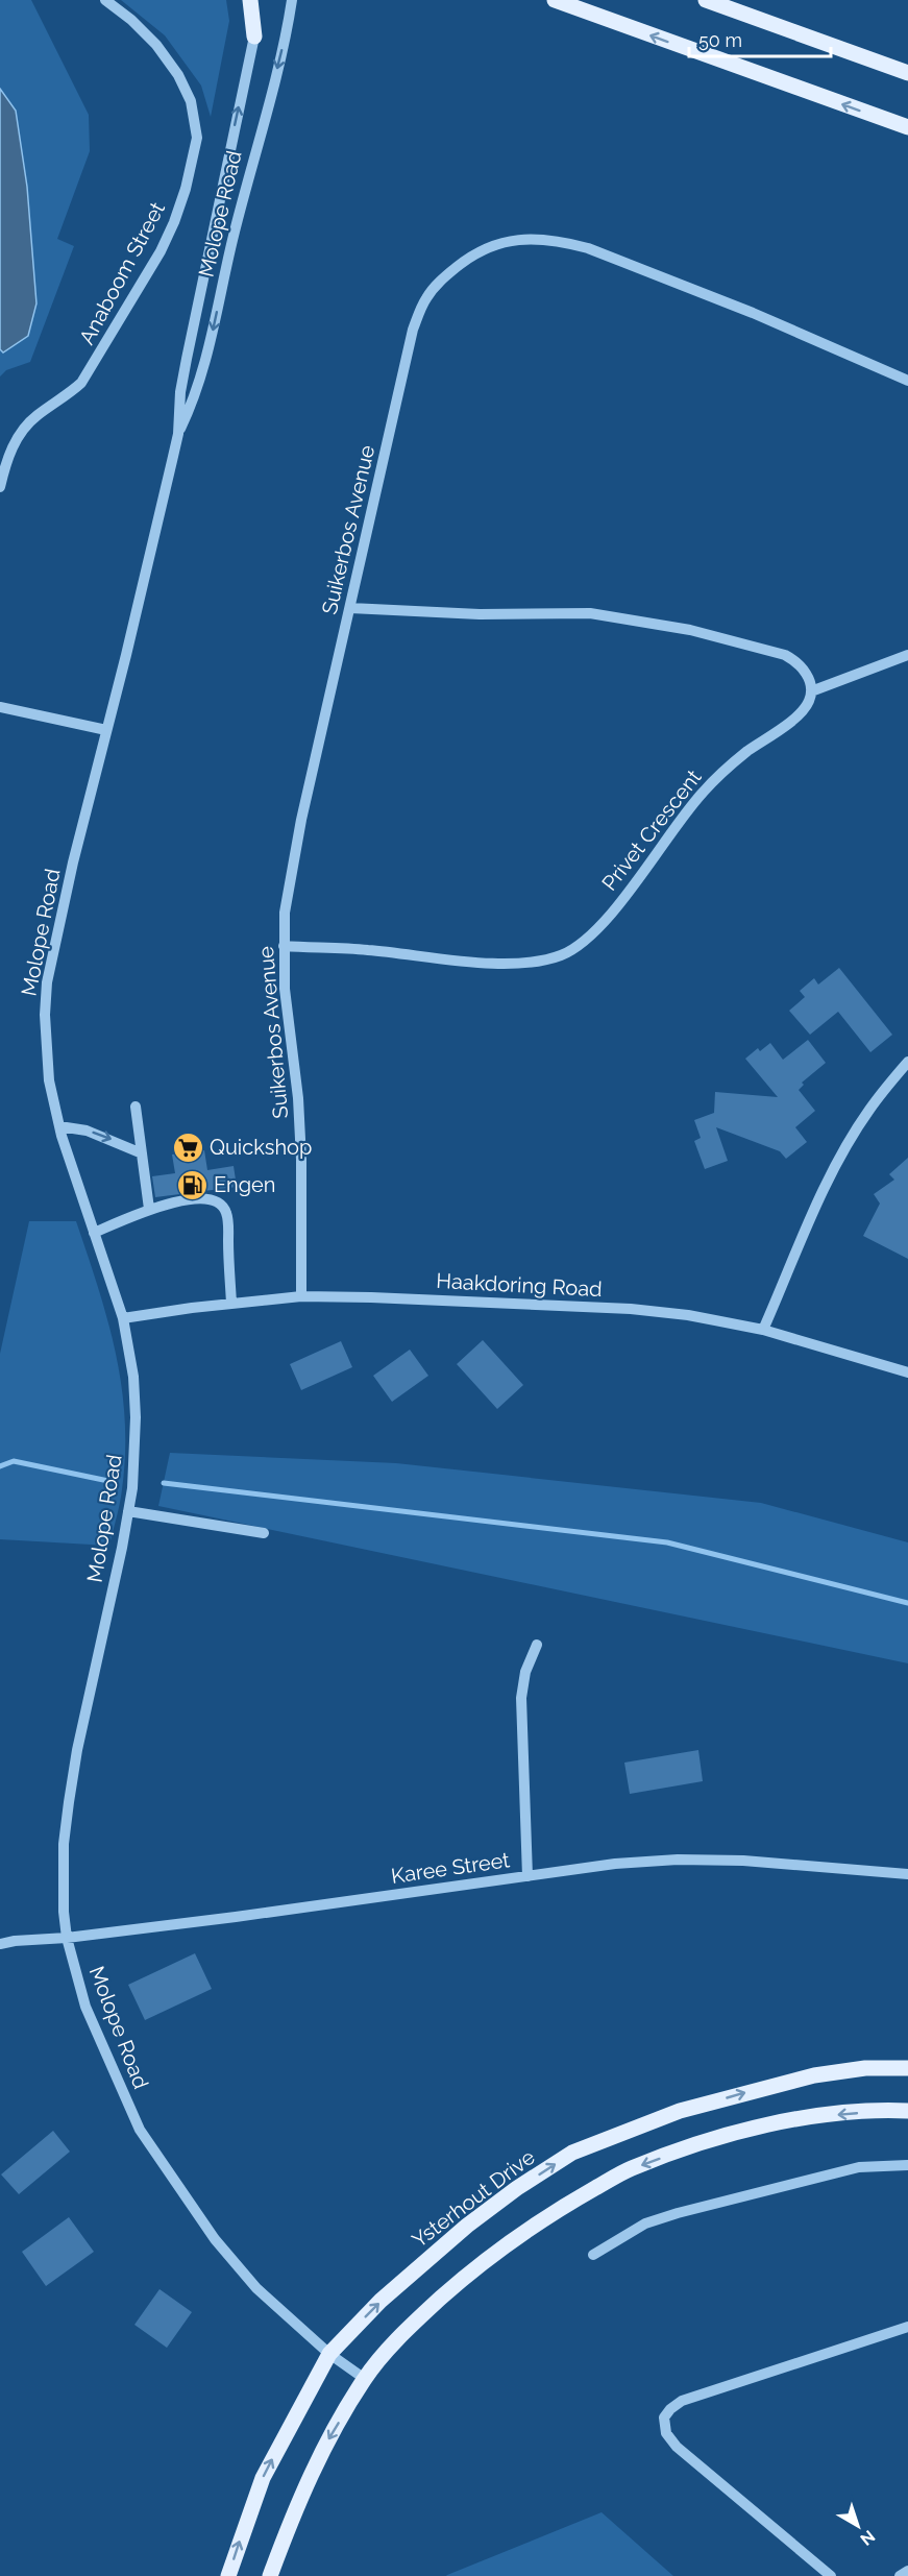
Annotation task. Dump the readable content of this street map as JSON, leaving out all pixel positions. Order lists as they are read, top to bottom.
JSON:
{
  "streets": {
    "main road": ["Ysterhout Drive"],
    "street": [
      "Molope Road",
      "Anaboom Street",
      "Suikerbos Avenue",
      "Privet Crescent",
      "Haakdoring Road",
      "Karee Street"
    ]
  },
  "crossings": [
    ["Molope Road", "Haakdoring Road"],
    ["Molope Road", "Karee Street"],
    ["Molope Road", "Ysterhout Drive"],
    ["Suikerbos Avenue", "Privet Crescent"],
    ["Suikerbos Avenue", "Haakdoring Road"]
  ],
  "places": {
    "supermarket": ["Quickshop"],
    "fuel station": ["Engen"]
  },
  "scale_bar": "50 m",
  "north": "bottom right"
}
